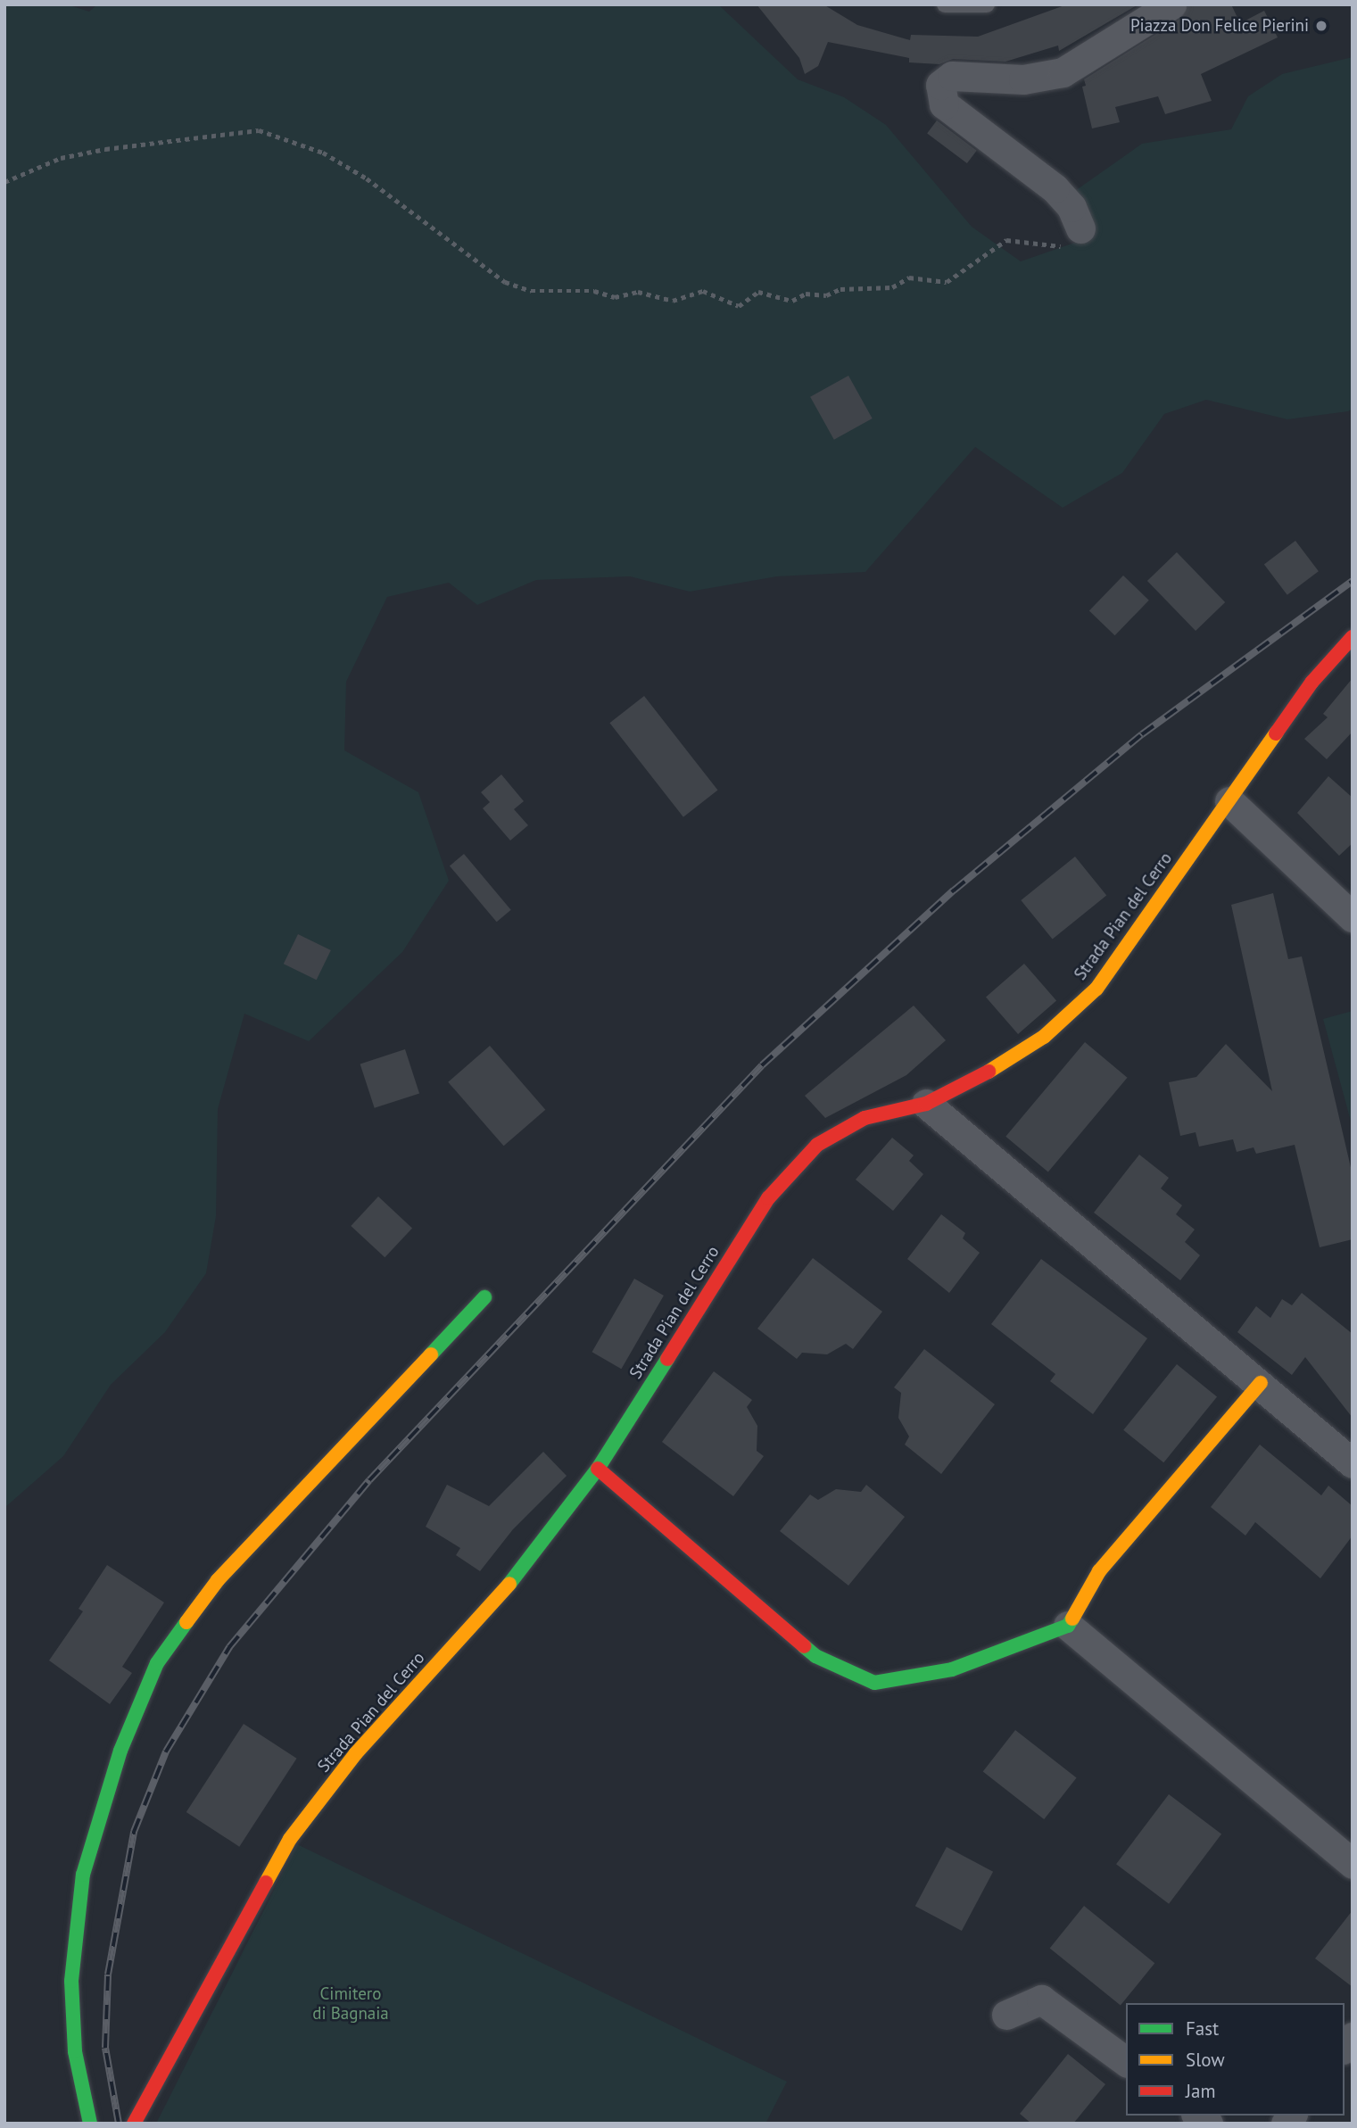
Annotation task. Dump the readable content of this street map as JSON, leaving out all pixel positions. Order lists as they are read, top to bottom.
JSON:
{
  "streets": {
    "street": ["Strada Pian del Cerro"]
  },
  "parks": ["Cimitero di Bagnaia"],
  "places": ["Piazza Don Felice Pierini"],
  "legend": ["Fast", "Slow", "Jam"]
}
